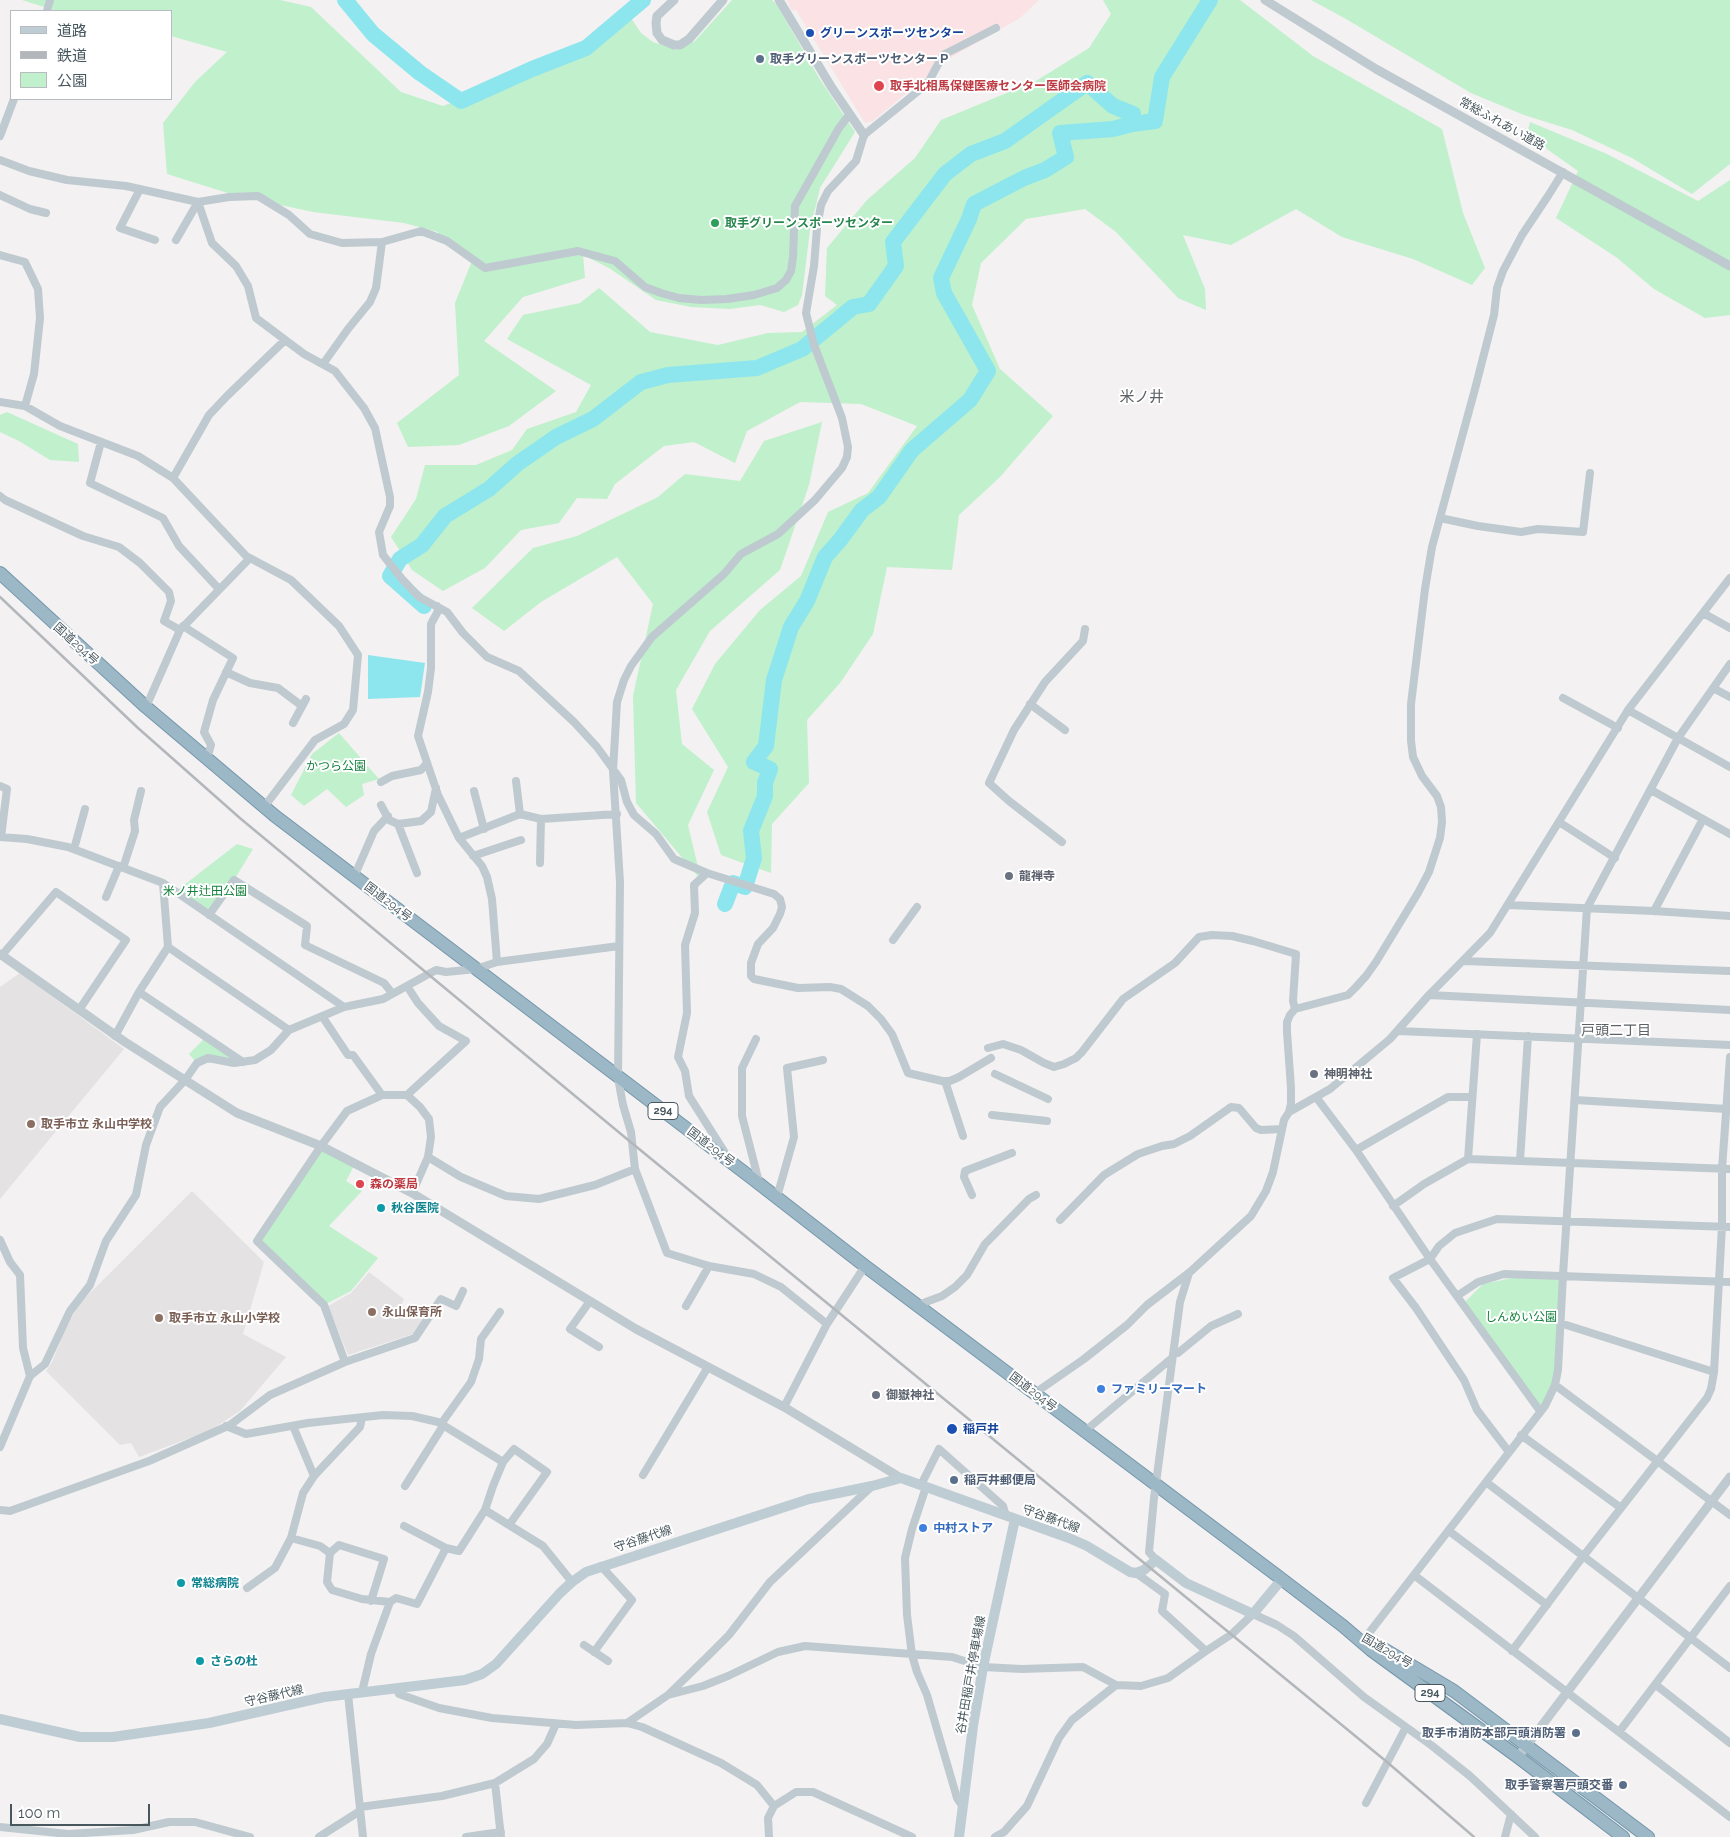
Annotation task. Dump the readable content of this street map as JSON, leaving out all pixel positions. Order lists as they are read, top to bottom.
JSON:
{
  "streets": {
    "highway": ["国道294号", "294"],
    "main road": ["守谷藤代線", "谷井田稲戸井停車場線"],
    "street": ["常総ふれあい道路"]
  },
  "crossings": [
    ["守谷藤代線", "谷井田稲戸井停車場線"]
  ],
  "districts": ["米ノ井", "戸頭二丁目"],
  "parks": ["かつら公園", "米ノ井辻田公園", "しんめい公園"],
  "places": [
    "グリーンスポーツセンター",
    "取手グリーンスポーツセンターＰ",
    "取手北相馬保健医療センター医師会病院",
    "取手グリーンスポーツセンター",
    "龍禅寺",
    "神明神社",
    "取手市立 永山中学校",
    "森の薬局",
    "秋谷医院",
    "永山保育所",
    "取手市立 永山小学校",
    "ファミリーマート",
    "御嶽神社",
    "稲戸井",
    "稲戸井郵便局",
    "中村ストア",
    "常総病院",
    "さらの杜",
    "取手市消防本部戸頭消防署",
    "取手警察署戸頭交番"
  ],
  "legend": ["道路", "鉄道", "公園"],
  "scale_bar": "100 m"
}
